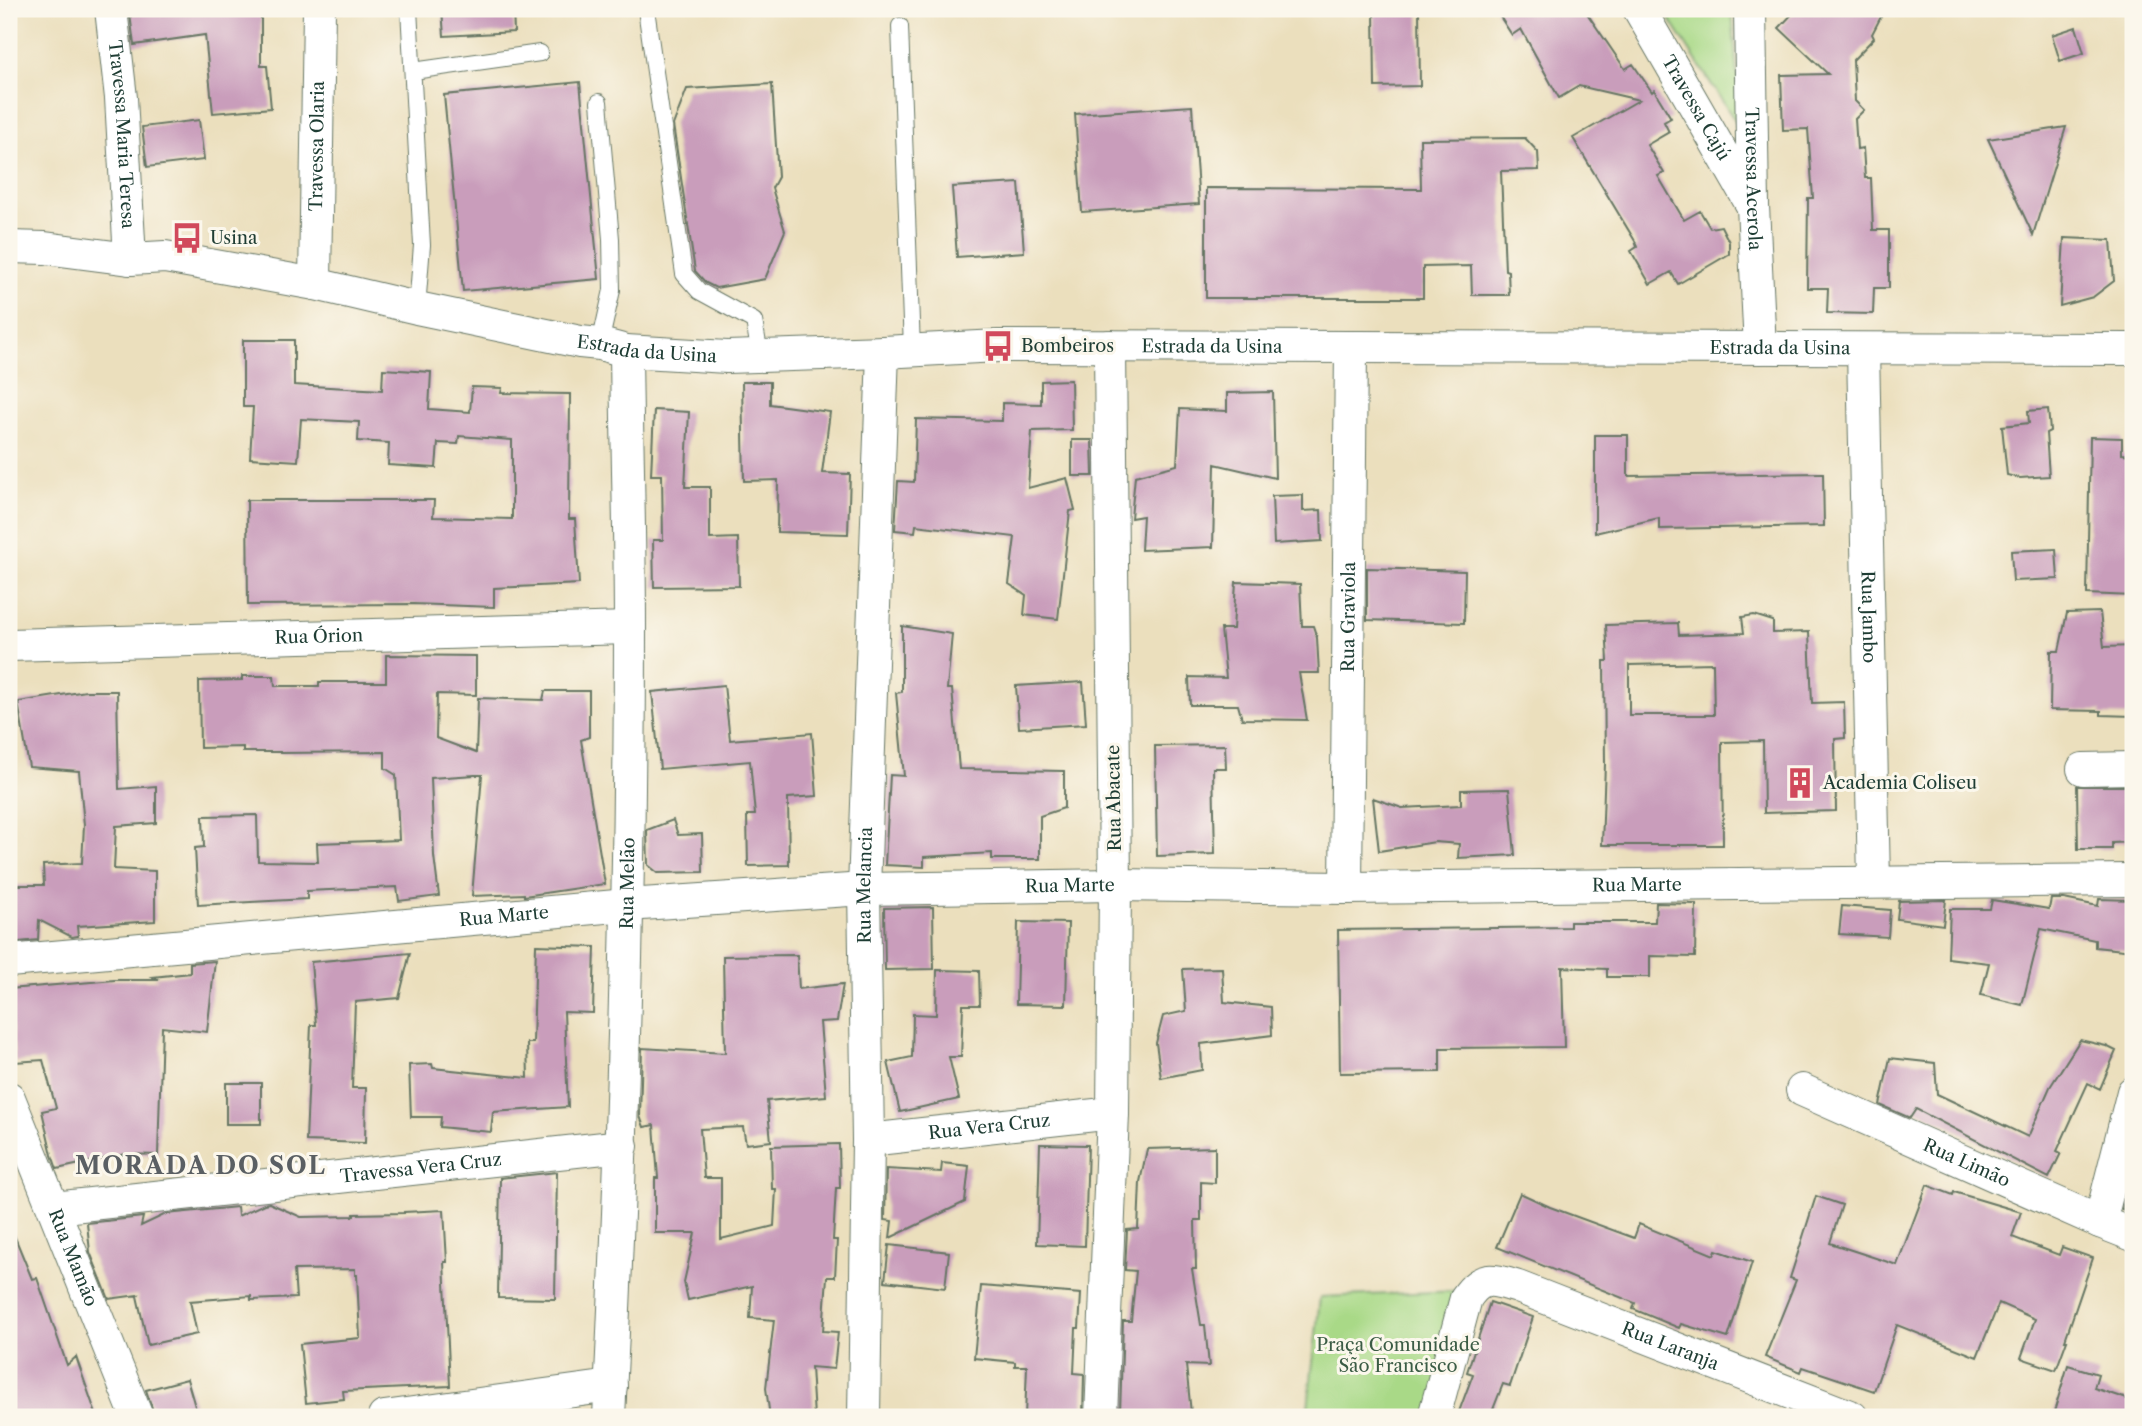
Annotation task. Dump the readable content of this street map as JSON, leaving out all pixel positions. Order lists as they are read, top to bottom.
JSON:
{
  "streets": {
    "street": [
      "Travessa Cajú",
      "Travessa Maria Teresa",
      "Travessa Olaria",
      "Travessa Acerola",
      "Estrada da Usina",
      "Rua Jambo",
      "Rua Graviola",
      "Rua Órion",
      "Rua Abacate",
      "Rua Melão",
      "Rua Melancia",
      "Rua Marte",
      "Rua Vera Cruz",
      "Rua Limão",
      "Travessa Vera Cruz",
      "Rua Mamão",
      "Rua Laranja"
    ]
  },
  "crossings": [
    ["Travessa Cajú", "Travessa Acerola"],
    ["Travessa Maria Teresa", "Estrada da Usina"],
    ["Travessa Olaria", "Estrada da Usina"],
    ["Travessa Acerola", "Estrada da Usina"],
    ["Estrada da Usina", "Rua Jambo"],
    ["Estrada da Usina", "Rua Graviola"],
    ["Estrada da Usina", "Rua Abacate"],
    ["Estrada da Usina", "Rua Melão"],
    ["Estrada da Usina", "Rua Melancia"],
    ["Rua Jambo", "Rua Marte"],
    ["Rua Graviola", "Rua Marte"],
    ["Rua Órion", "Rua Melão"],
    ["Rua Abacate", "Rua Marte"],
    ["Rua Abacate", "Rua Vera Cruz"],
    ["Rua Melão", "Rua Marte"],
    ["Rua Melão", "Travessa Vera Cruz"],
    ["Rua Melancia", "Rua Marte"],
    ["Rua Melancia", "Rua Vera Cruz"],
    ["Travessa Vera Cruz", "Rua Mamão"]
  ],
  "districts": ["MORADA DO SOL"],
  "parks": ["Praça Comunidade São Francisco"],
  "places": {
    "bus stop": ["Usina", "Bombeiros"],
    "building": ["Academia Coliseu"]
  }
}
